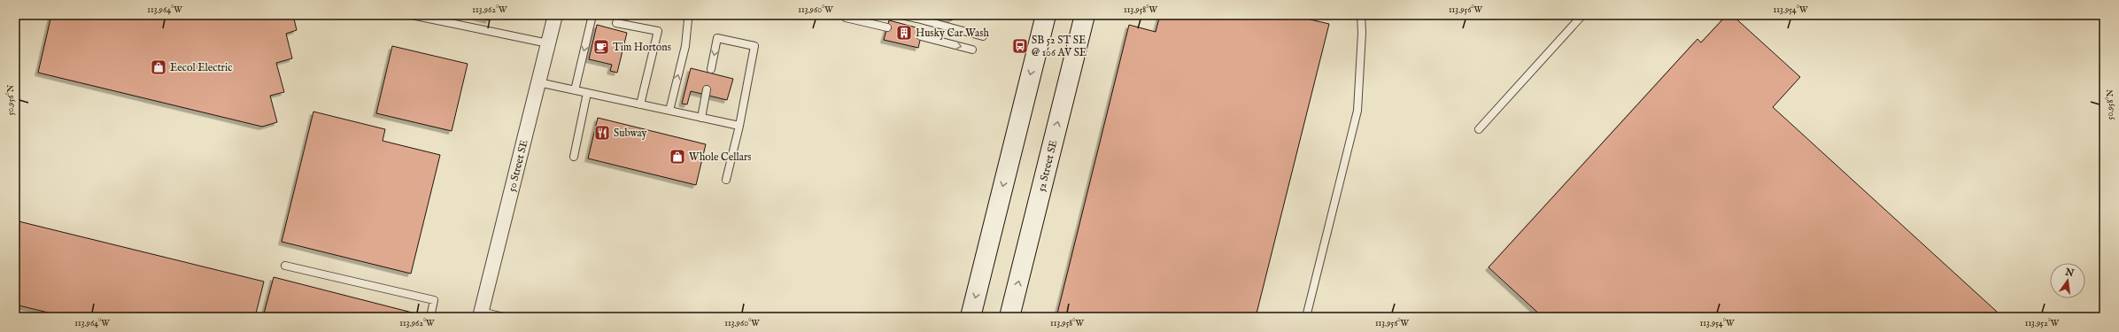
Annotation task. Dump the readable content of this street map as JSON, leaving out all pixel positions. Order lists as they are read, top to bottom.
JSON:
{
  "streets": {
    "main road": ["52 Street SE"],
    "street": ["50 Street SE"]
  },
  "places": {
    "building": ["Husky Car Wash"],
    "bus stop": ["SB 52 ST SE @ 106 AV SE"],
    "cafe": ["Tim Hortons"],
    "shop": ["Eecol Electric", "Whole Cellars"],
    "restaurant": ["Subway"]
  },
  "north": "top",
  "coordinates": [
    "113.964°W",
    "113.962°W",
    "113.960°W",
    "113.958°W",
    "113.956°W",
    "113.954°W",
    "50.956°N",
    "50.958°N",
    "113.952°W"
  ]
}
